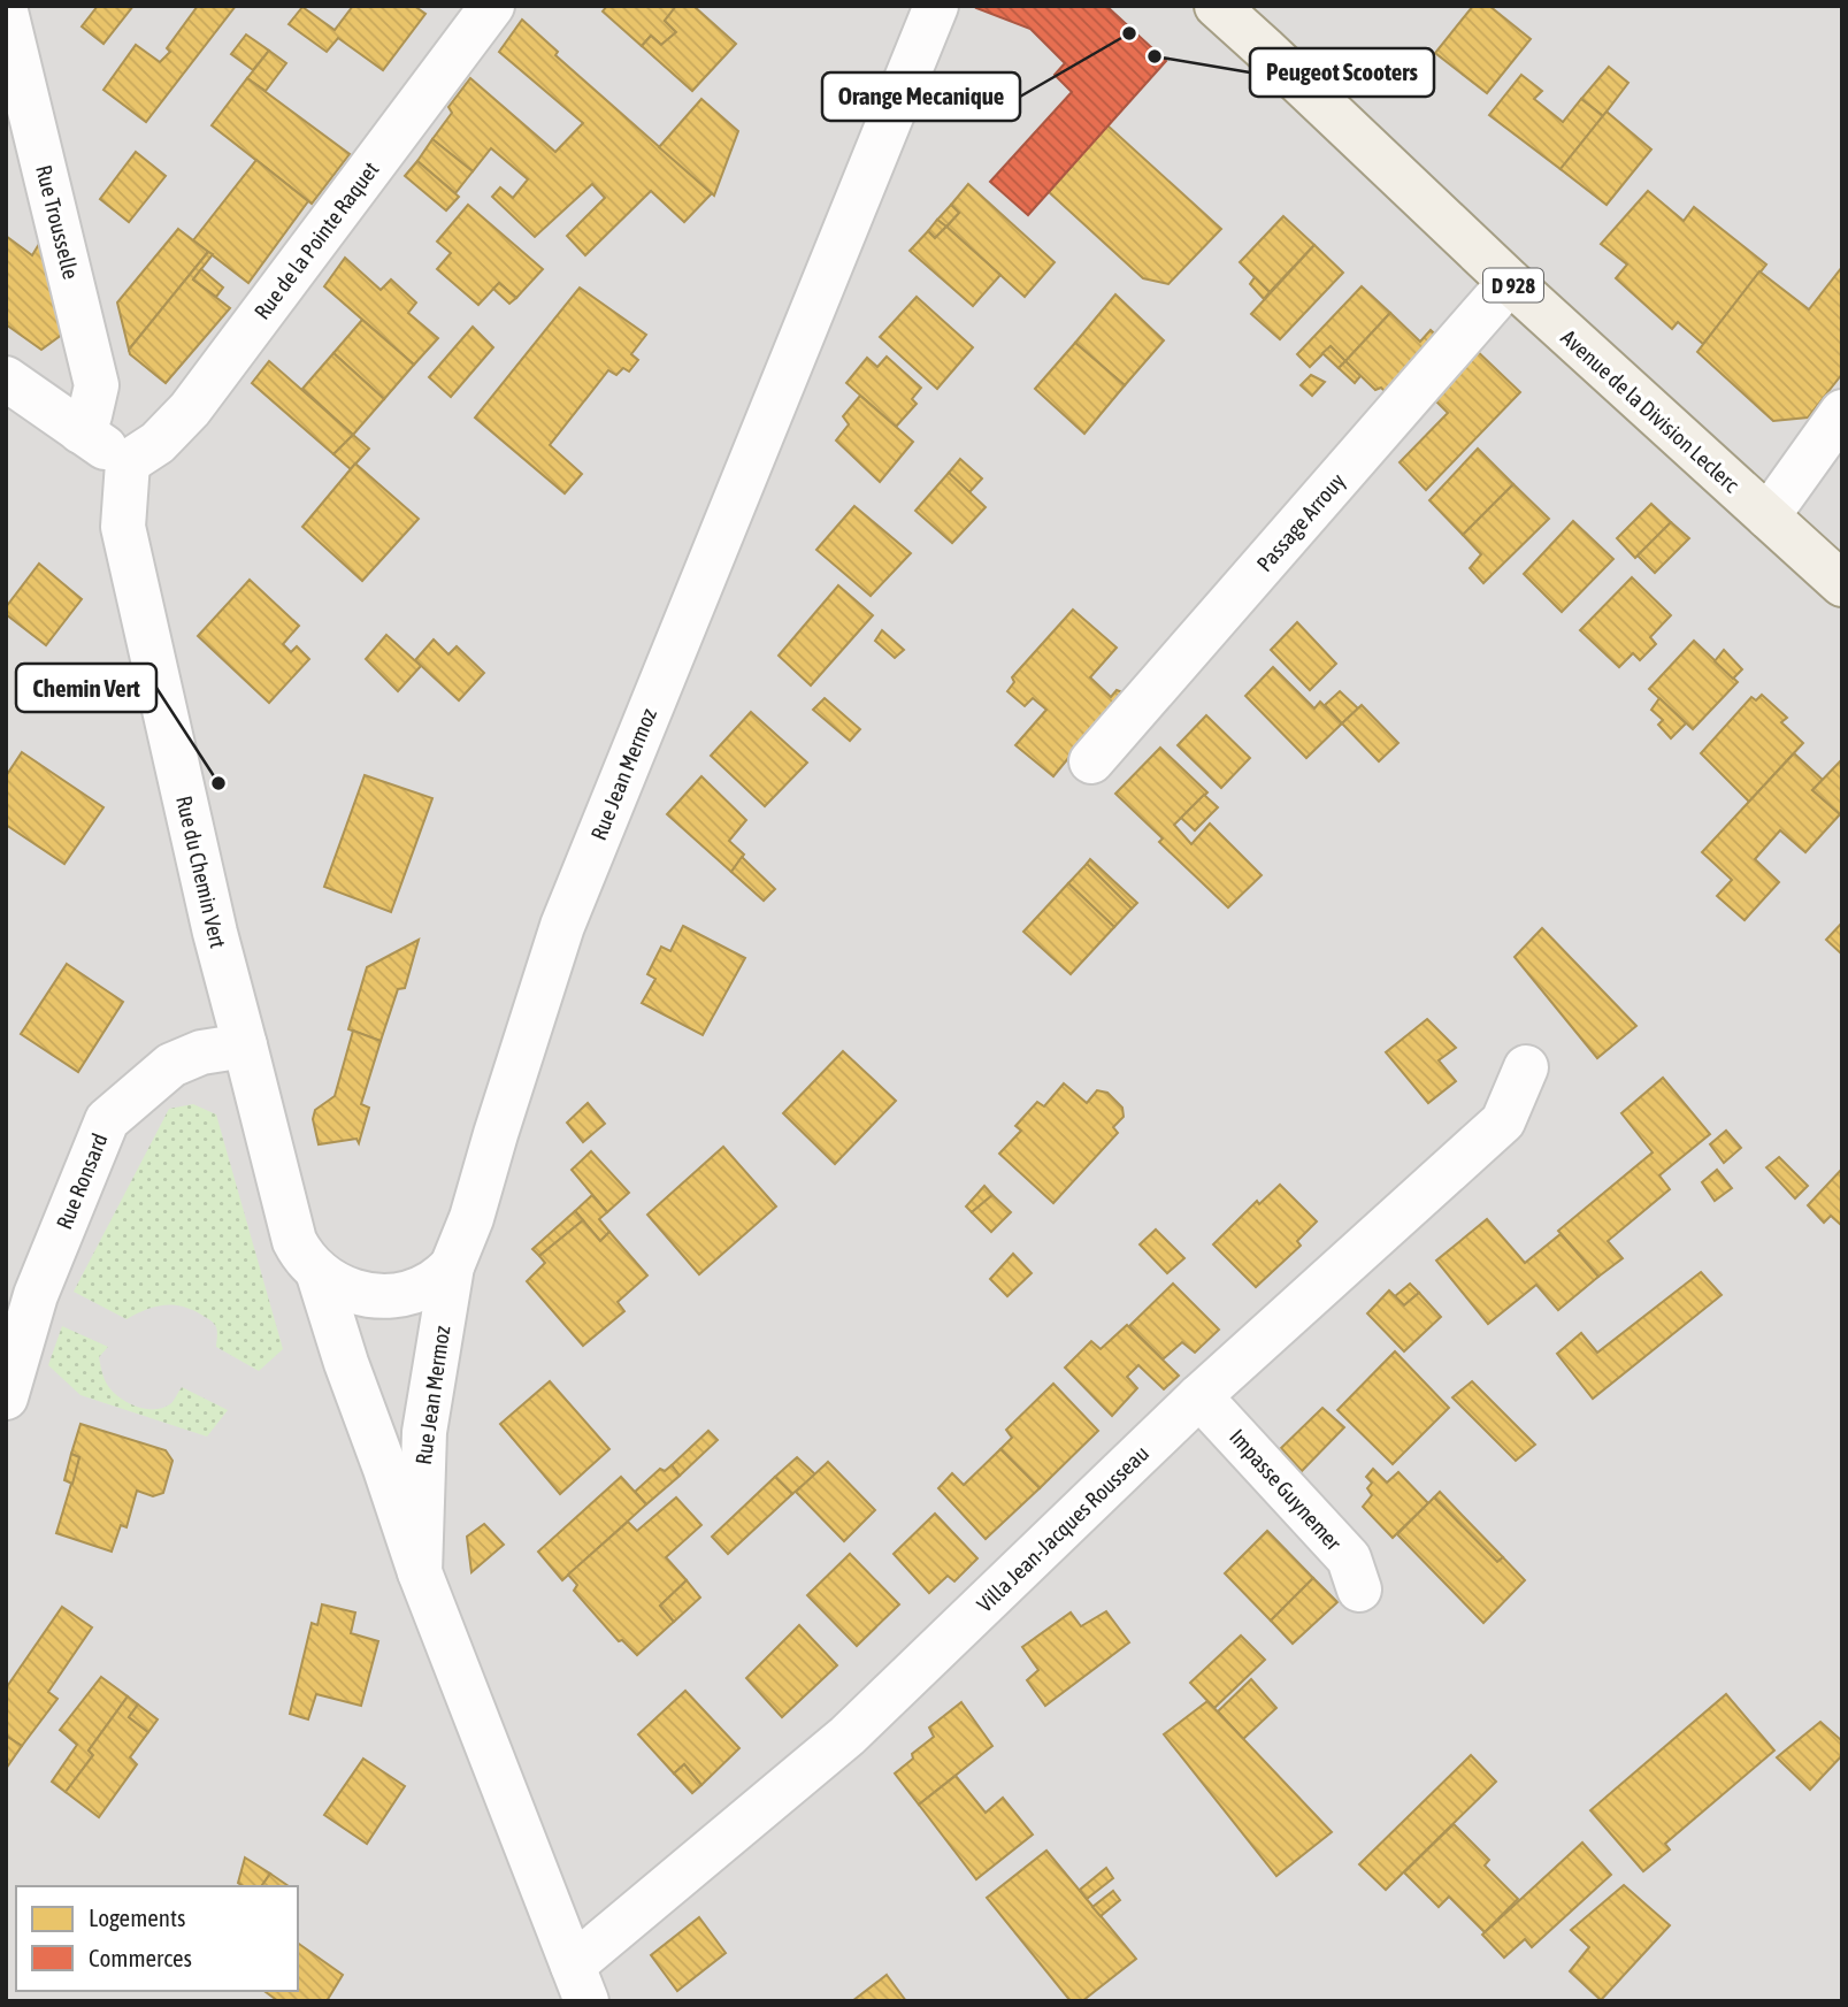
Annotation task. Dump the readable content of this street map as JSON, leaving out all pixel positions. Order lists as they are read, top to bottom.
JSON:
{
  "streets": {
    "main road": ["D 928", "Avenue de la Division Leclerc"],
    "street": [
      "Rue Trousselle",
      "Rue de la Pointe Raquet",
      "Passage Arrouy",
      "Rue Jean Mermoz",
      "Rue du Chemin Vert",
      "Rue Ronsard",
      "Impasse Guynemer",
      "Villa Jean-Jacques Rousseau"
    ]
  },
  "crossings": [
    ["Rue de la Pointe Raquet", "Rue du Chemin Vert"],
    ["D 928", "Avenue de la Division Leclerc"],
    ["Avenue de la Division Leclerc", "Passage Arrouy"],
    ["Rue Jean Mermoz", "Rue du Chemin Vert"],
    ["Rue Jean Mermoz", "Villa Jean-Jacques Rousseau"],
    ["Rue du Chemin Vert", "Rue Ronsard"],
    ["Impasse Guynemer", "Villa Jean-Jacques Rousseau"]
  ],
  "places": ["Orange Mecanique", "Peugeot Scooters", "Chemin Vert"],
  "legend": ["Logements", "Commerces"]
}
